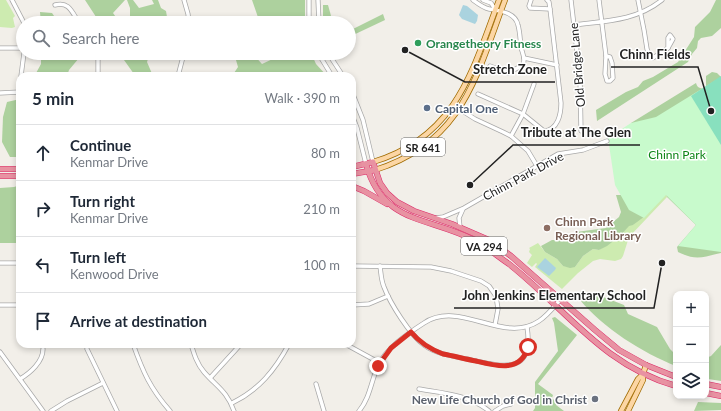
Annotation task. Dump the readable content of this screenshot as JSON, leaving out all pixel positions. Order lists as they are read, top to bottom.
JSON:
{
  "streets": {
    "highway": ["VA 294"],
    "main road": ["SR 641"],
    "street": ["Old Bridge Lane", "Chinn Park Drive"]
  },
  "crossings": [
    ["SR 641", "VA 294"],
    ["Chinn Park Drive", "VA 294"]
  ],
  "parks": ["Chinn Park"],
  "places": [
    "Orangetheory Fitness",
    "Stretch Zone",
    "Capital One",
    "Chinn Fields",
    "Tribute at The Glen",
    "Chinn Park Regional Library",
    "John Jenkins Elementary School",
    "New Life Church of God in Christ"
  ],
  "page": {
    "search": "Search here",
    "heading": ["5 min", "Walk · 390 m"],
    "list": [
      ["Continue", "Kenmar Drive", "80 m"],
      ["Turn right", "Kenmar Drive", "210 m"],
      ["Turn left", "Kenwood Drive", "100 m"],
      "Arrive at destination"
    ],
    "map_buttons": ["+", "−"]
  }
}
